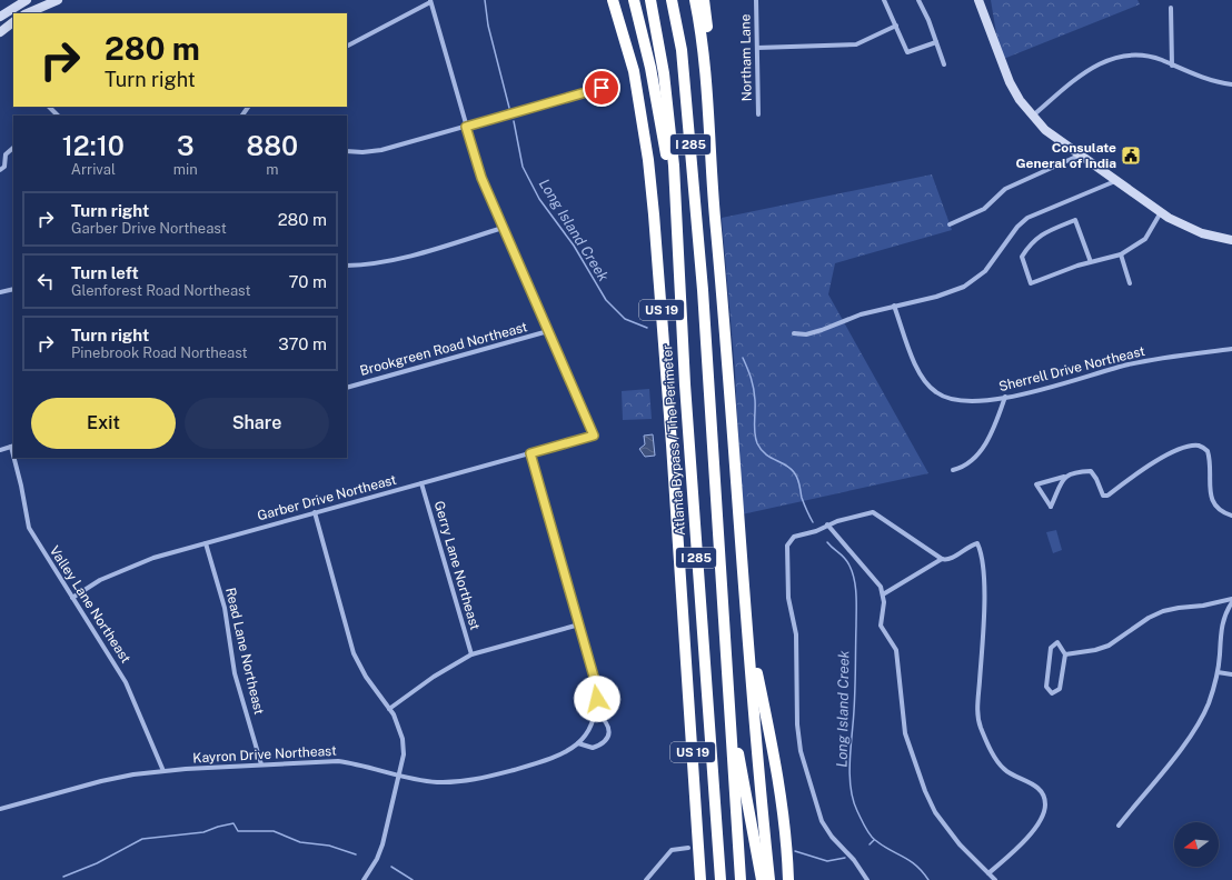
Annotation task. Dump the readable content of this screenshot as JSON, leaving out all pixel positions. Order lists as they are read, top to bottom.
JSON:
{
  "streets": {
    "highway": ["I 285", "US 19", "Atlanta Bypass / The Perimeter"],
    "street": [
      "Northam Lane",
      "Brookgreen Road Northeast",
      "Sherrell Drive Northeast",
      "Garber Drive Northeast",
      "Gerry Lane Northeast",
      "Valley Lane Northeast",
      "Read Lane Northeast",
      "Kayron Drive Northeast"
    ]
  },
  "crossings": [
    ["Brookgreen Road Northeast", "Garber Drive Northeast"],
    ["Garber Drive Northeast", "Gerry Lane Northeast"],
    ["Garber Drive Northeast", "Valley Lane Northeast"],
    ["Garber Drive Northeast", "Read Lane Northeast"],
    ["Garber Drive Northeast", "Kayron Drive Northeast"],
    ["Valley Lane Northeast", "Kayron Drive Northeast"],
    ["Read Lane Northeast", "Kayron Drive Northeast"]
  ],
  "water": ["Long Island Creek"],
  "places": {
    "public building": ["Consulate General of India"]
  },
  "north": "left",
  "page": {
    "turn": ["280 m", "Turn right"],
    "eta": [
      "12:10",
      "Arrival",
      "3",
      "min",
      "880",
      "m"
    ],
    "list": [
      {
        "name": "Turn right",
        "note": "Garber Drive Northeast",
        "value": "280 m"
      },
      {
        "name": "Turn left",
        "note": "Glenforest Road Northeast",
        "value": "70 m"
      },
      {
        "name": "Turn right",
        "note": "Pinebrook Road Northeast",
        "value": "370 m"
      }
    ],
    "buttons": ["Exit", "Share"]
  }
}
